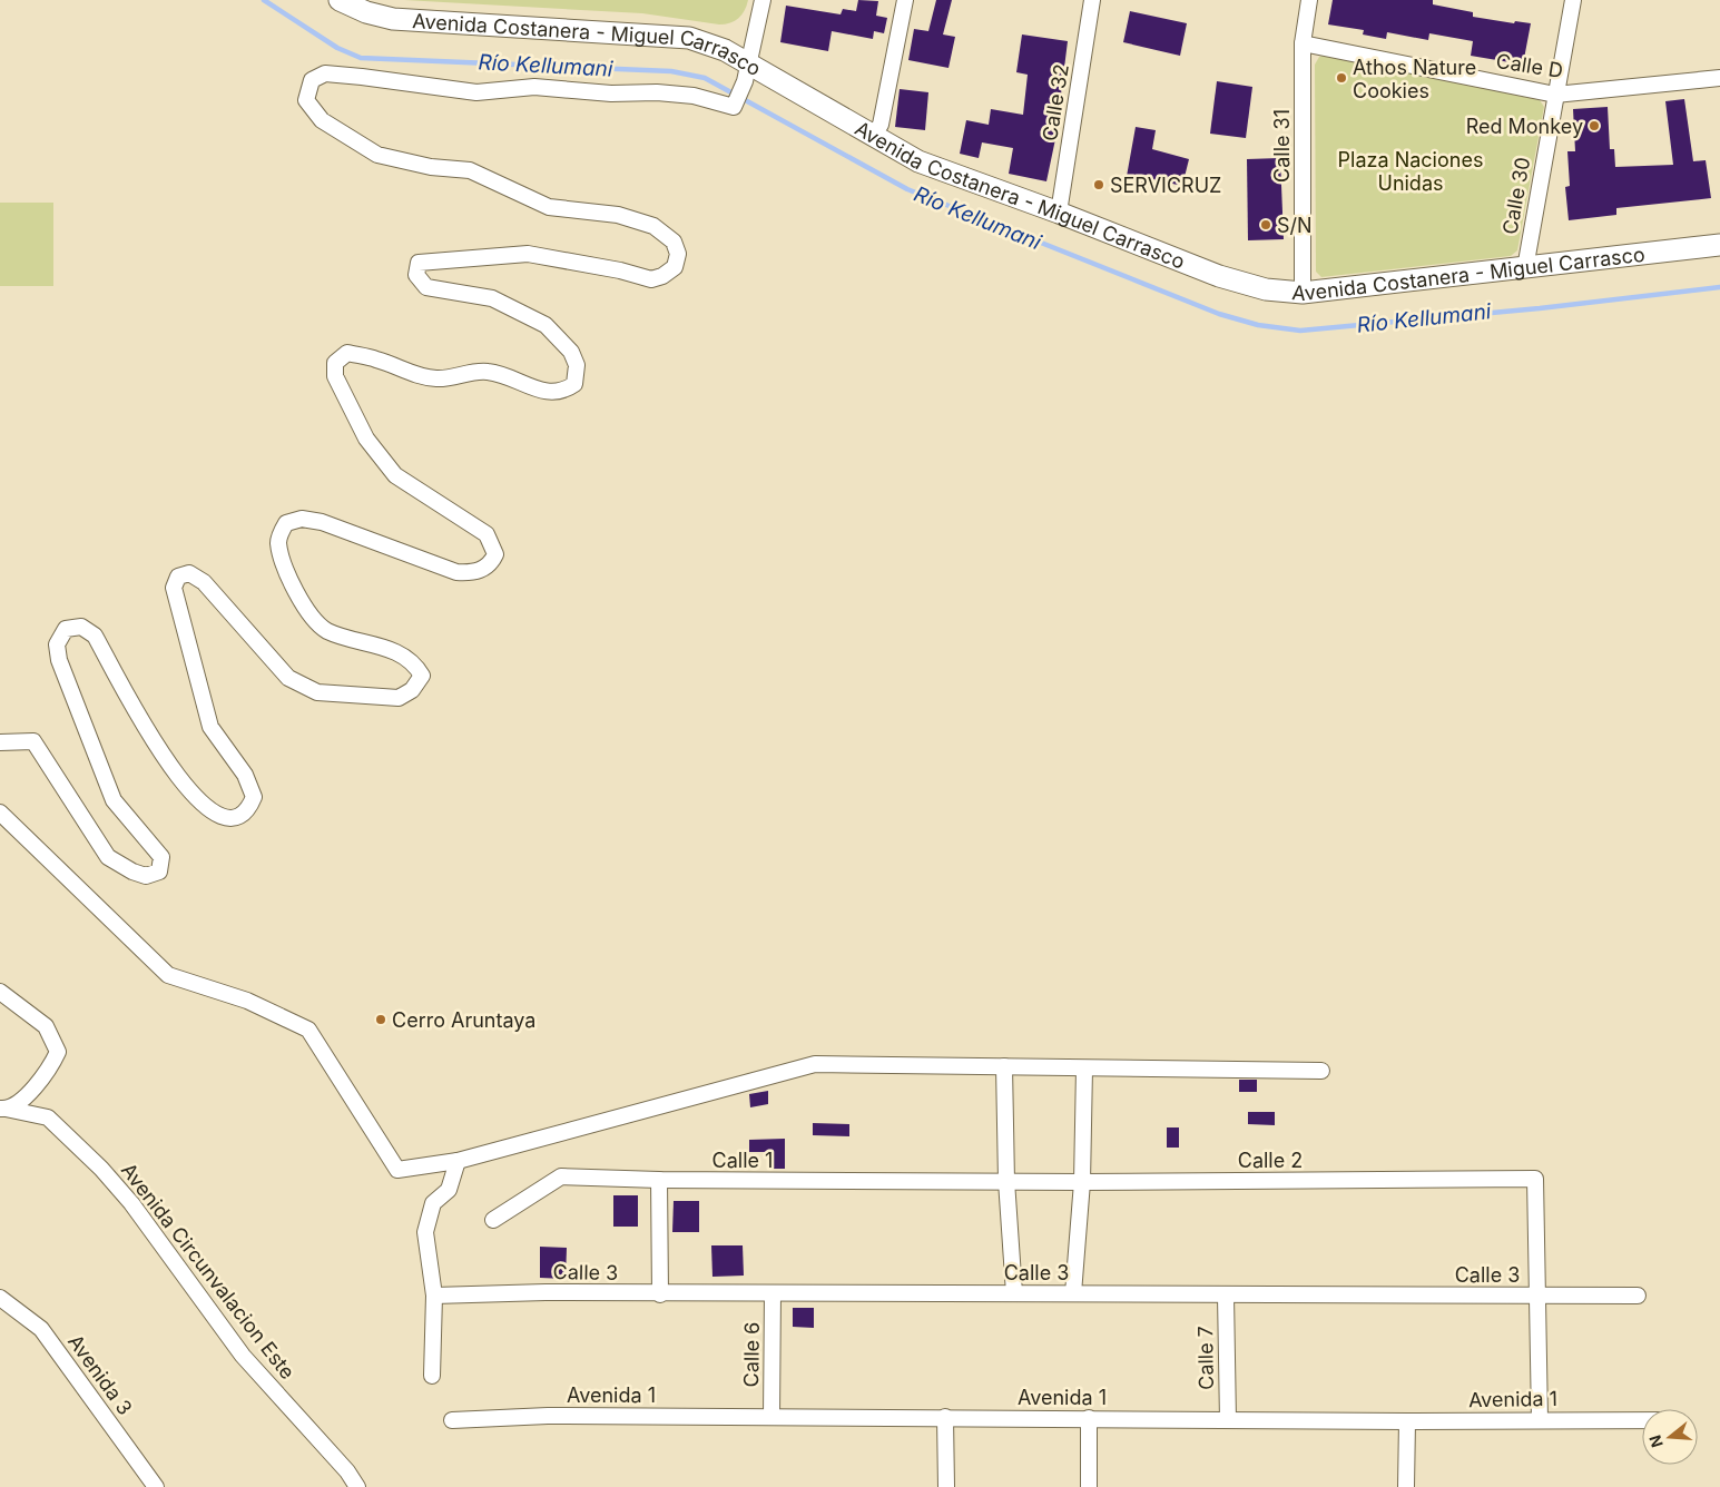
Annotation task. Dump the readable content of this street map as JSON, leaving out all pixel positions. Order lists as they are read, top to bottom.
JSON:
{
  "streets": {
    "street": [
      "Avenida Costanera - Miguel Carrasco",
      "Calle D",
      "Calle 32",
      "Calle 31",
      "Calle 30",
      "Calle 1",
      "Calle 2",
      "Avenida Circunvalacion Este",
      "Calle 3",
      "Calle 6",
      "Calle 7",
      "Avenida 3",
      "Avenida 1"
    ]
  },
  "crossings": [
    ["Avenida Costanera - Miguel Carrasco", "Calle 32"],
    ["Avenida Costanera - Miguel Carrasco", "Calle 31"],
    ["Avenida Costanera - Miguel Carrasco", "Calle 30"],
    ["Calle D", "Calle 31"],
    ["Calle D", "Calle 30"],
    ["Calle 1", "Calle 2"],
    ["Calle 2", "Calle 3"],
    ["Calle 3", "Calle 6"],
    ["Calle 3", "Calle 7"],
    ["Calle 6", "Avenida 1"],
    ["Calle 7", "Avenida 1"]
  ],
  "water": ["Río Kellumani"],
  "parks": ["Plaza Naciones Unidas"],
  "places": [
    "Athos Nature Cookies",
    "Red Monkey",
    "SERVICRUZ",
    "S/N",
    "Cerro Aruntaya"
  ],
  "north": "left"
}
